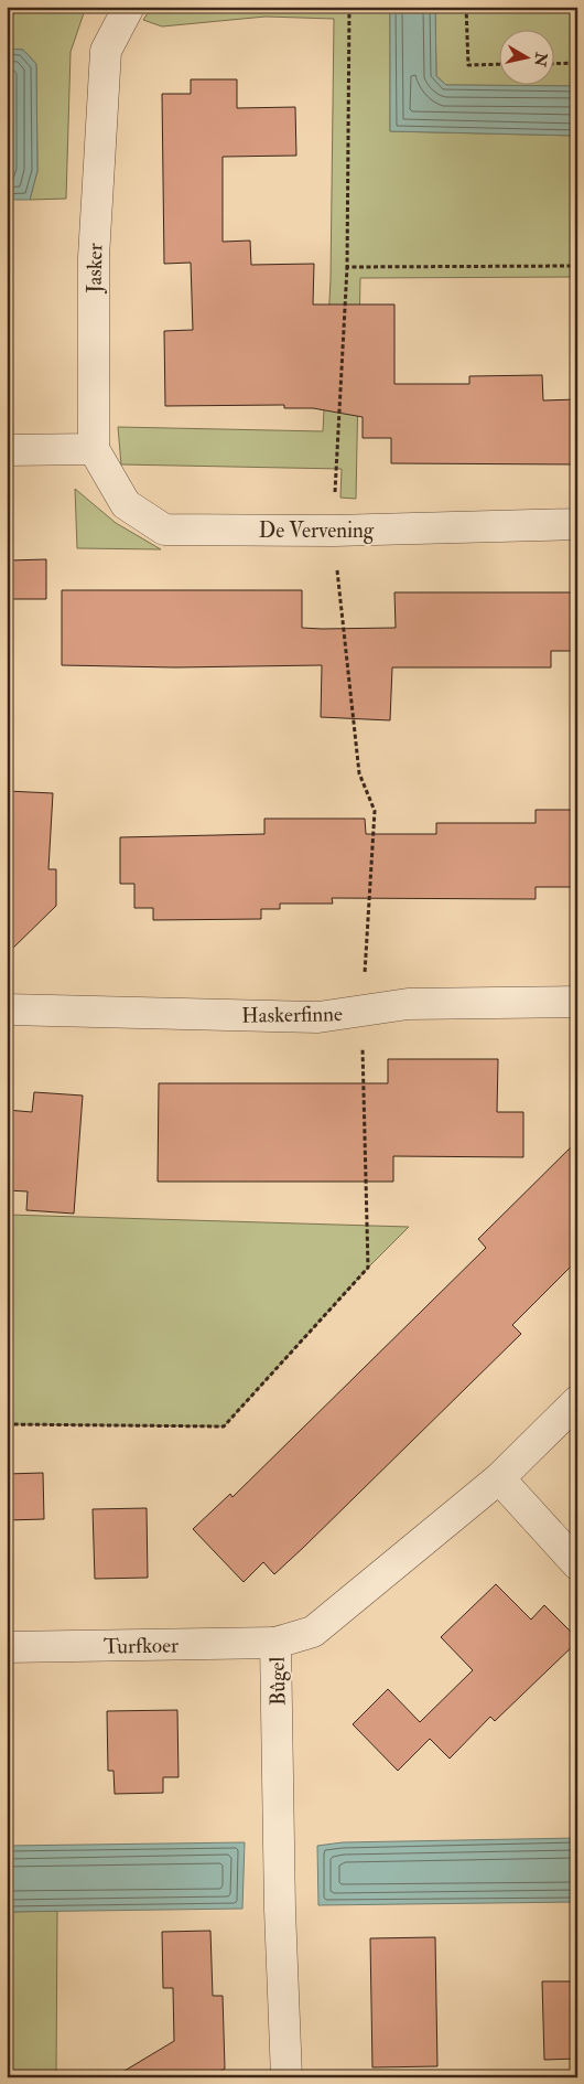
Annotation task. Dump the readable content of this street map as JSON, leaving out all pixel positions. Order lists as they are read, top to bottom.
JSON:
{
  "streets": {
    "street": [
      "Jasker",
      "De Vervening",
      "Haskerfinne",
      "Turfkoer",
      "Bûgel"
    ]
  },
  "crossings": [
    ["Jasker", "De Vervening"],
    ["Turfkoer", "Bûgel"]
  ],
  "north": "right"
}
